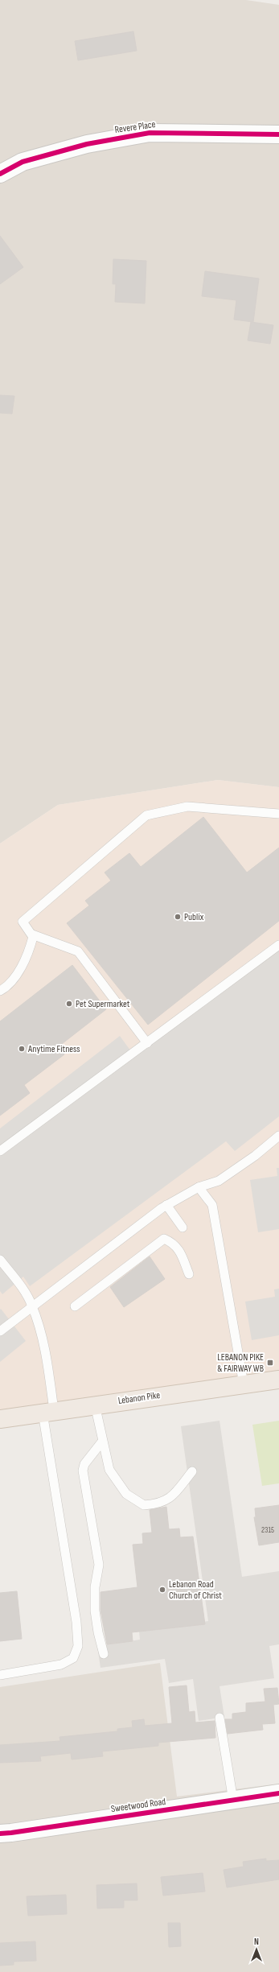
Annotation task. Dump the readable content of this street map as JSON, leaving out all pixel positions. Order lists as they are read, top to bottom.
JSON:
{
  "streets": {
    "main road": ["Lebanon Pike"],
    "street": ["Revere Place", "Sweetwood Road"]
  },
  "places": {
    "other": [
      "Publix",
      "Pet Supermarket",
      "Anytime Fitness",
      "Lebanon Road Church of Christ"
    ],
    "transit": ["LEBANON PIKE & FAIRWAY WB"]
  },
  "house_numbers": ["2315"],
  "north": "top"
}
